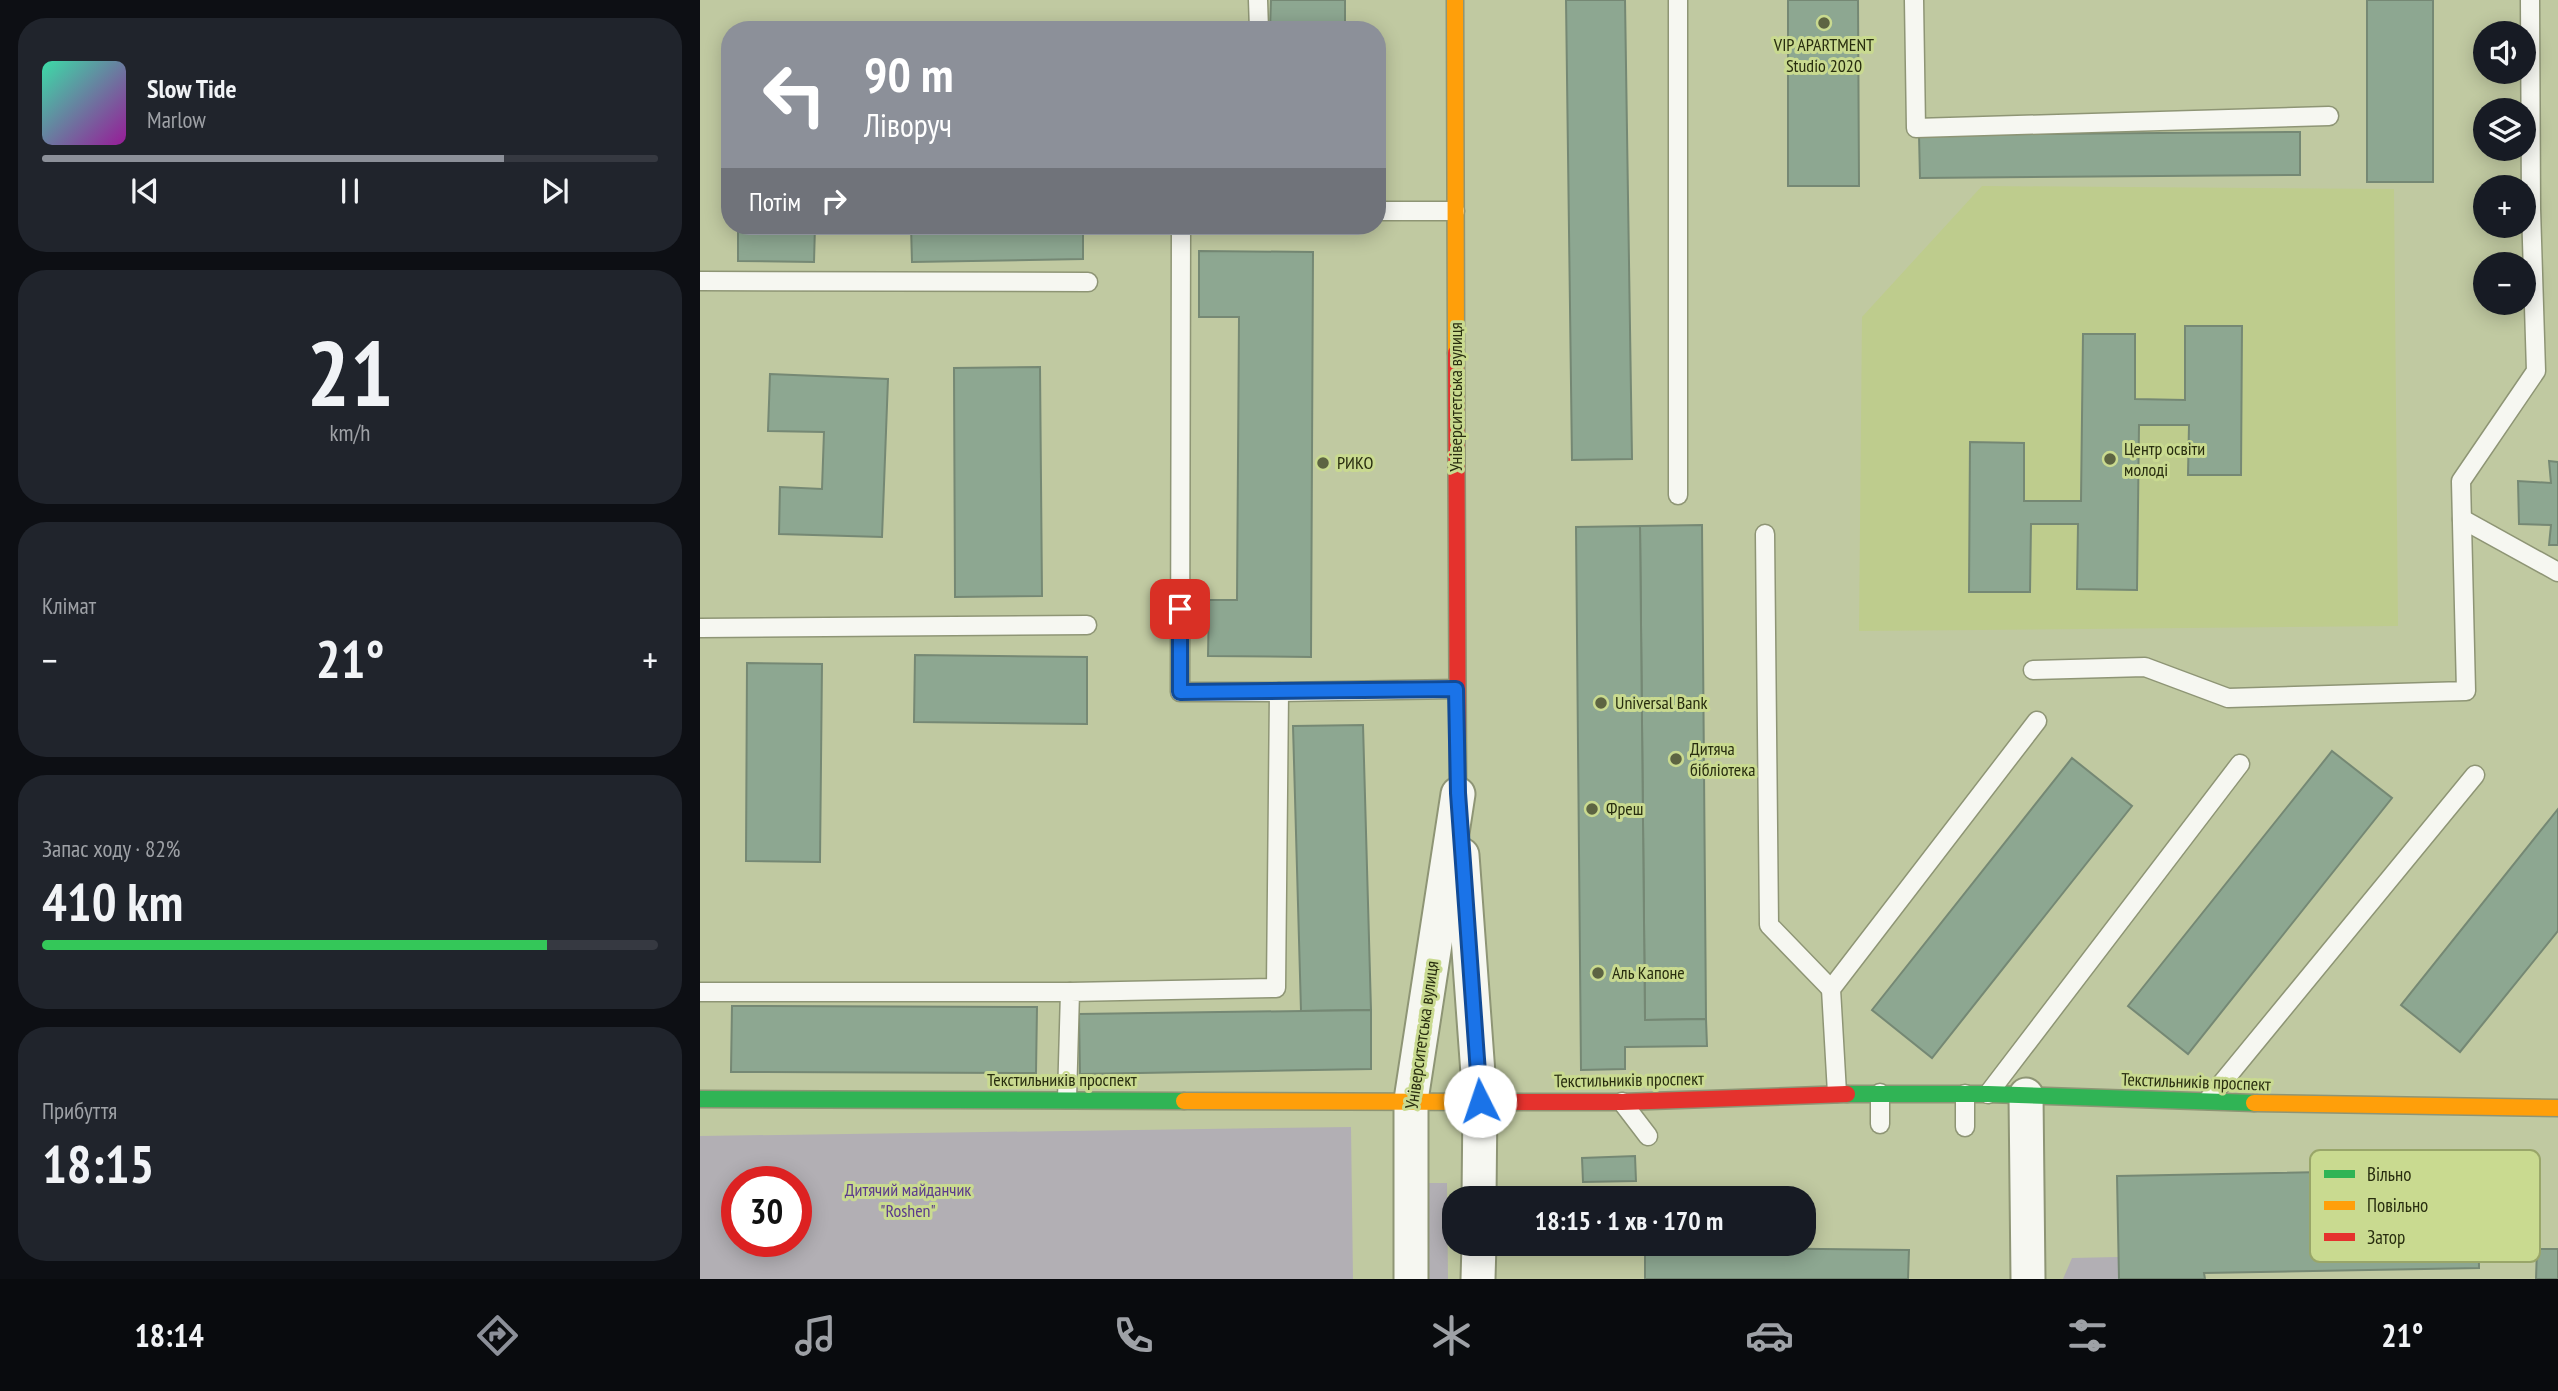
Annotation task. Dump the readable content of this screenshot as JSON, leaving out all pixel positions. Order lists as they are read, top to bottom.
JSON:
{
  "streets": {
    "street": ["Університетська вулиця", "Текстильників проспект"]
  },
  "crossings": [
    ["Університетська вулиця", "Текстильників проспект"]
  ],
  "parks": ["Дитячий майданчик \"Roshen\""],
  "places": [
    "VIP APARTMENT Studio 2020",
    "Центр освіти молоді",
    "РИКО",
    "Universal Bank",
    "Дитяча бібліотека",
    "Фреш",
    "Аль Капоне"
  ],
  "legend": ["Вільно", "Повільно", "Затор"],
  "page": {
    "map_buttons": ["+", "−"],
    "turn": ["90 m", "Ліворуч"],
    "song": ["Slow Tide", "Marlow"],
    "then": "Потім",
    "tile": [
      ["21", "km/h"],
      "Клімат",
      ["Запас ходу · 82%", "410 km"],
      ["Прибуття", "18:15"]
    ],
    "heat": ["−", "21°", "+"],
    "limit": "30",
    "trip": "18:15 · 1 хв · 170 m",
    "tabs": ["18:14", "21°"]
  }
}
